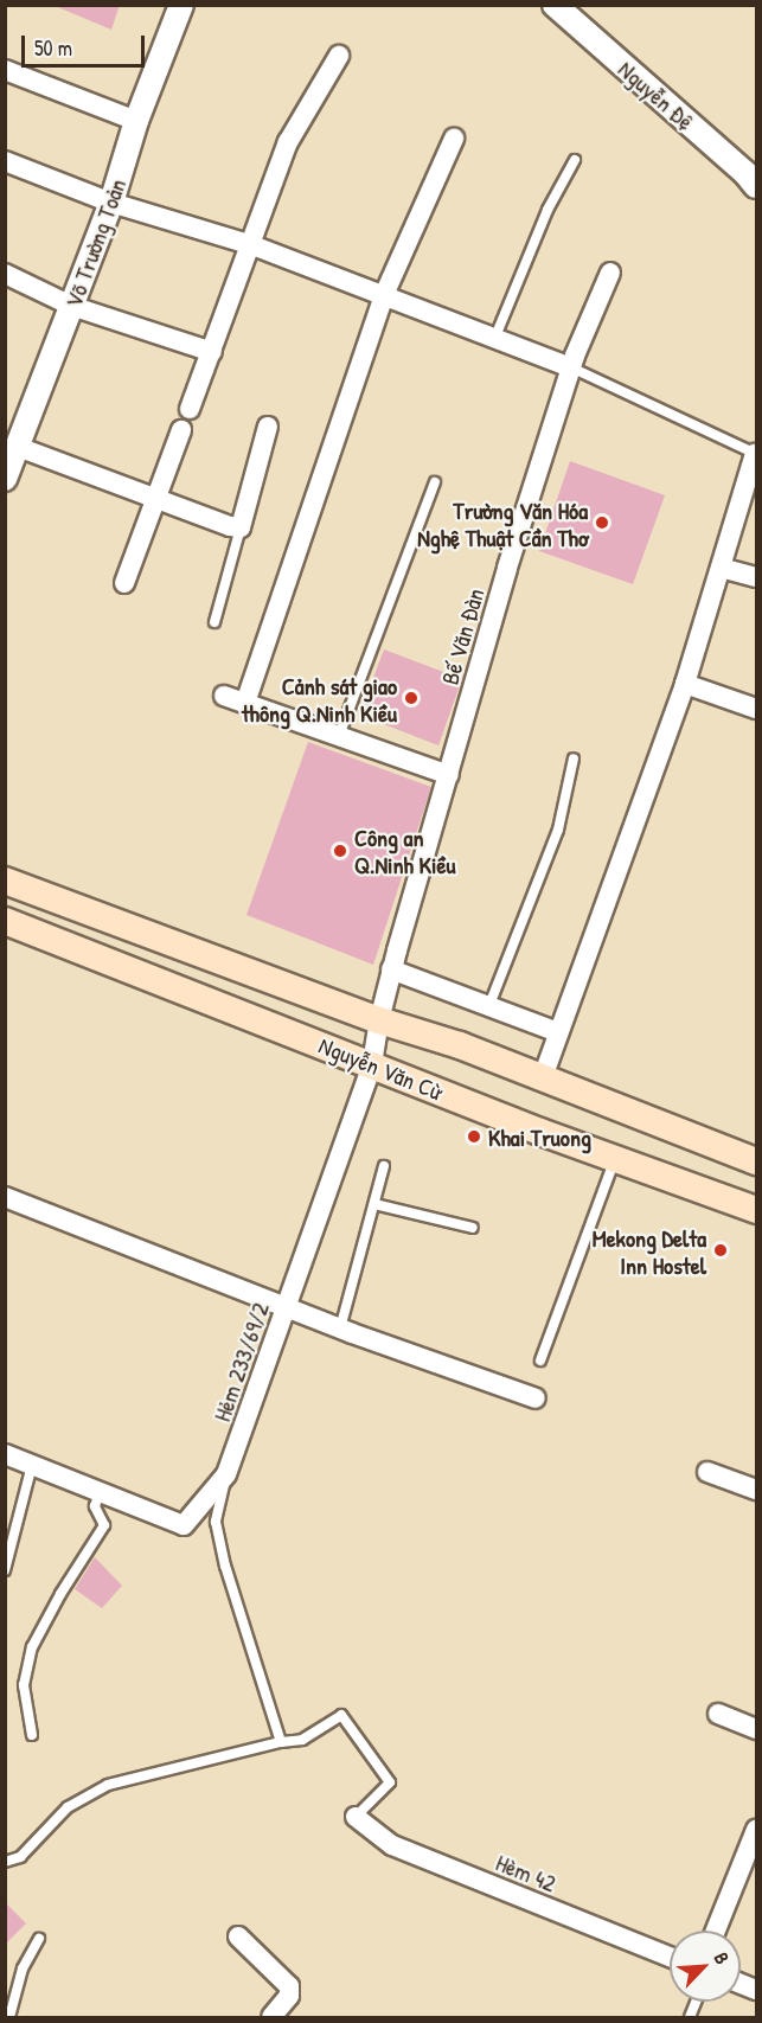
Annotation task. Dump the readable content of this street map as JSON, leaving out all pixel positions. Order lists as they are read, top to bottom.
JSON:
{
  "streets": {
    "main road": ["Nguyễn Văn Cừ"],
    "street": [
      "Nguyễn Đệ",
      "Võ Trường Toản",
      "Bế Văn Đàn",
      "Hẻm 233/69/2",
      "Hèm 42"
    ]
  },
  "crossings": [
    ["Bế Văn Đàn", "Nguyễn Văn Cừ"],
    ["Bế Văn Đàn", "Hẻm 233/69/2"],
    ["Nguyễn Văn Cừ", "Hẻm 233/69/2"]
  ],
  "places": [
    "Trường Văn Hóa Nghệ Thuật Cần Thơ",
    "Cảnh sát giao thông Q.Ninh Kiều",
    "Công an Q.Ninh Kiều",
    "Khai Truong",
    "Mekong Delta Inn Hostel"
  ],
  "scale_bar": "50 m",
  "north": "top right"
}
